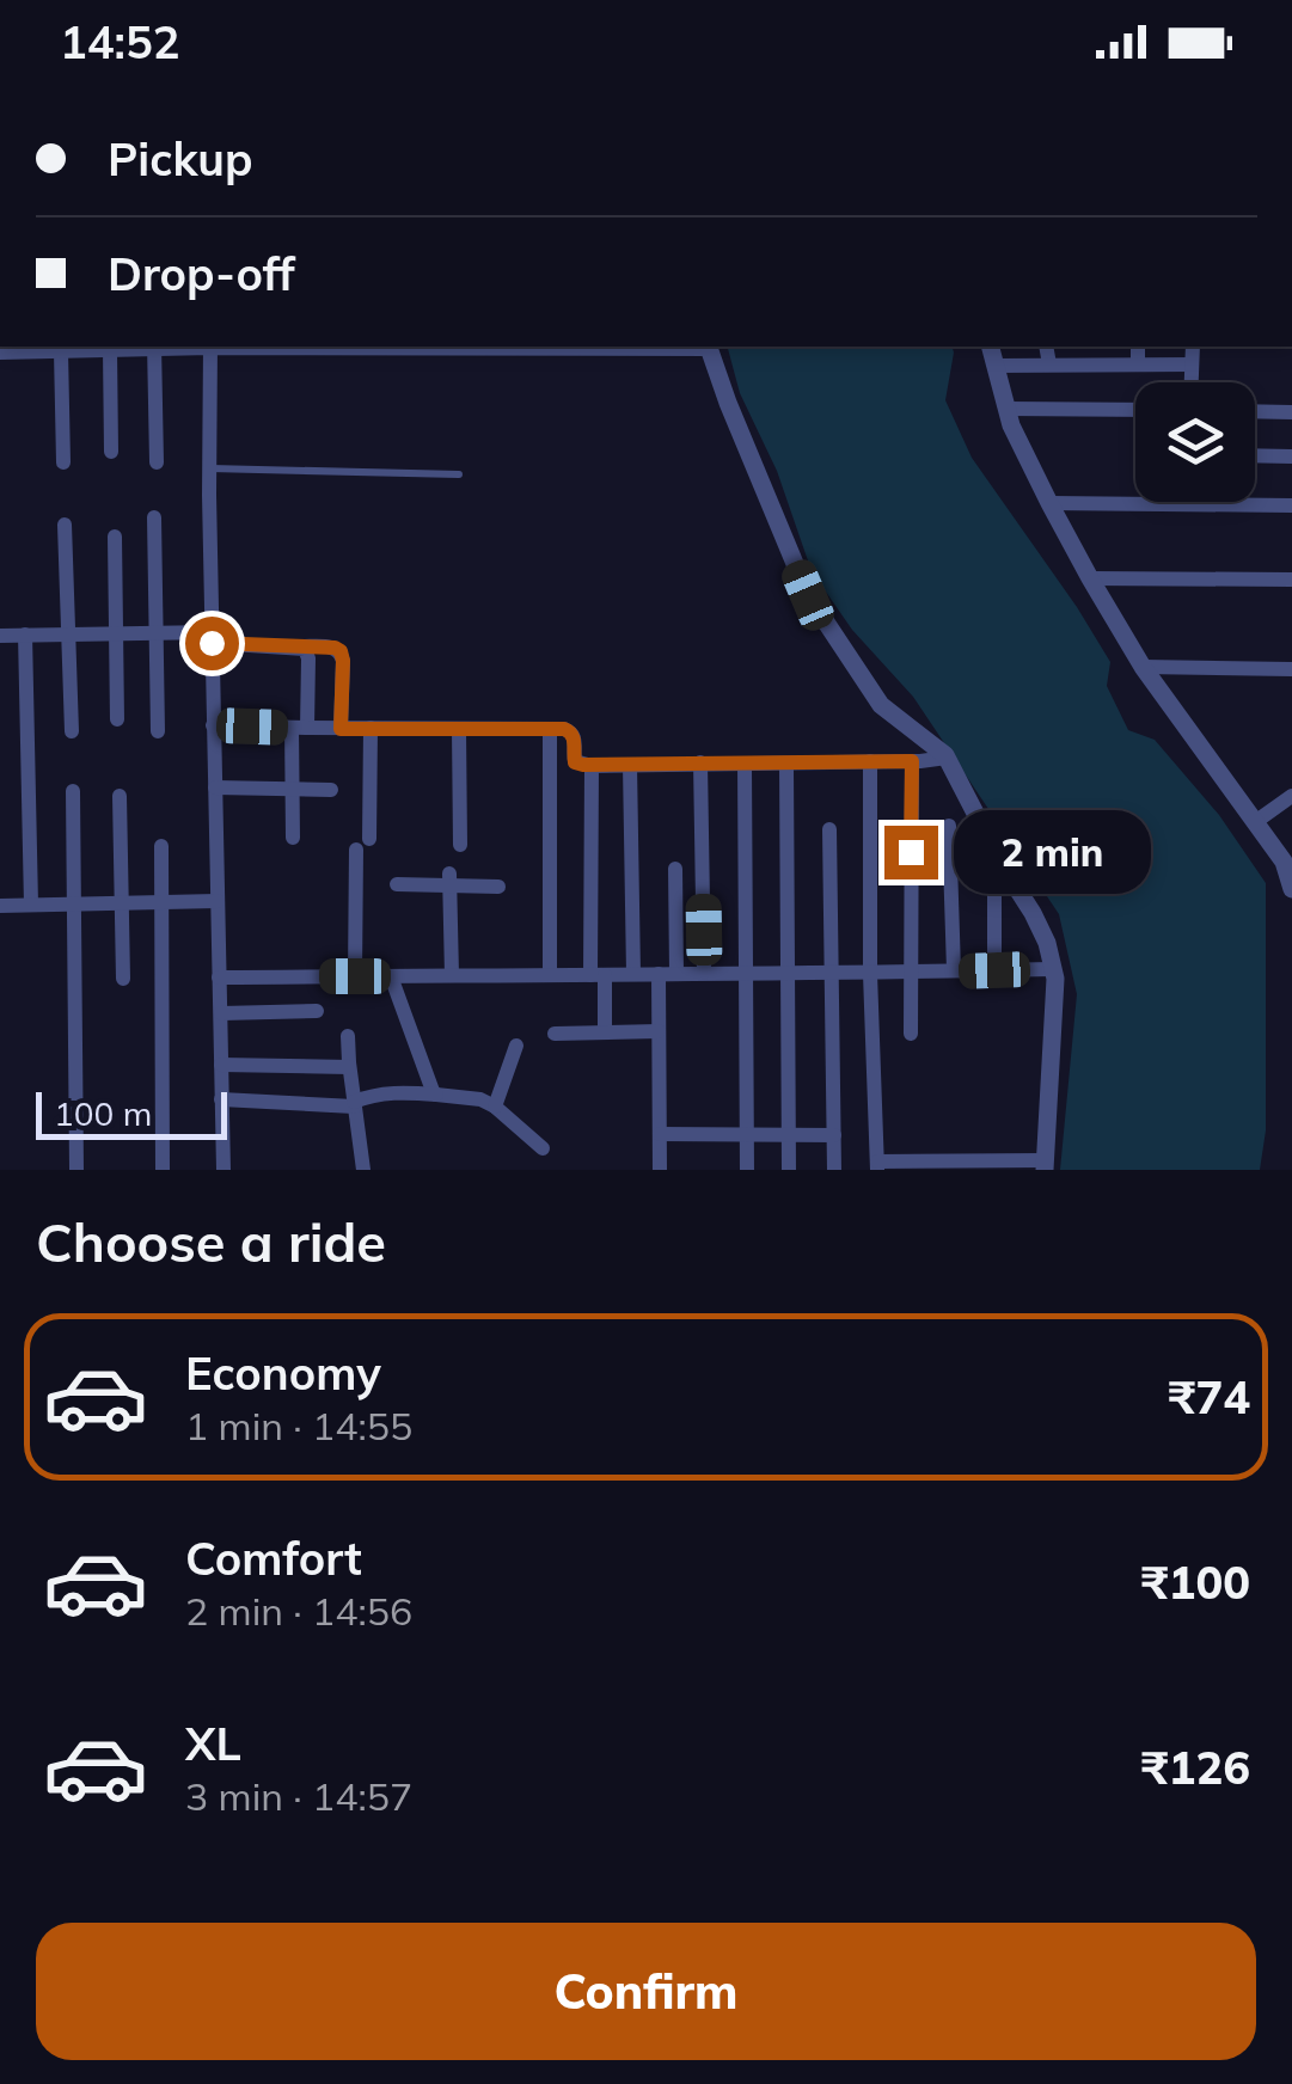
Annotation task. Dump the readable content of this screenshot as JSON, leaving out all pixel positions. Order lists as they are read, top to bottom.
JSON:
{
  "scale_bar": "100 m",
  "page": {
    "status": "14:52",
    "banner": ["Pickup", "Drop-off"],
    "bubble": "2 min",
    "scale": "100 m",
    "heading": "Choose a ride",
    "list": [
      {
        "name": "Economy",
        "note": "1 min · 14:55",
        "value": "₹74"
      },
      {
        "name": "Comfort",
        "note": "2 min · 14:56",
        "value": "₹100"
      },
      {
        "name": "XL",
        "note": "3 min · 14:57",
        "value": "₹126"
      }
    ],
    "buttons": "Confirm"
  }
}
